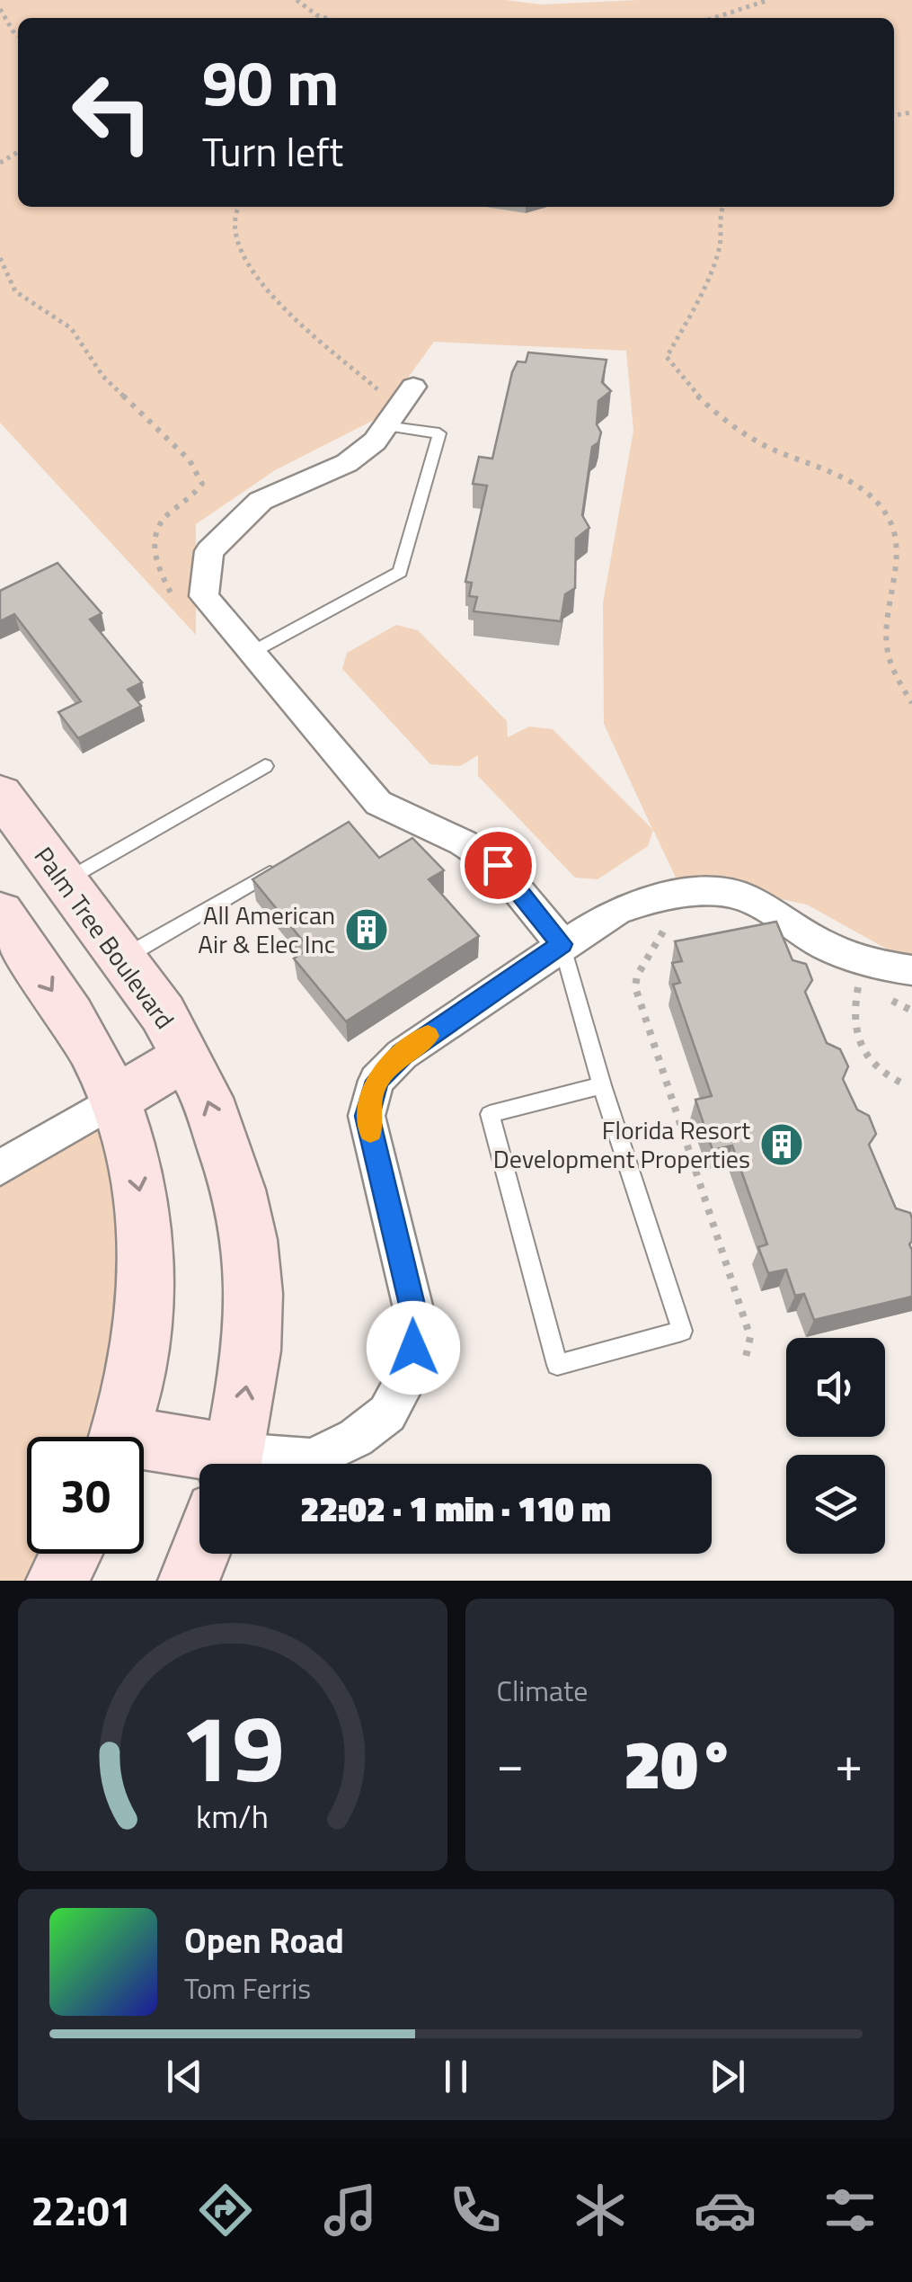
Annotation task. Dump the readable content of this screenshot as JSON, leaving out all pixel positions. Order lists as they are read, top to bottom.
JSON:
{
  "streets": {
    "street": ["Palm Tree Boulevard"]
  },
  "places": {
    "building": ["All American Air & Elec Inc", "Florida Resort Development Properties"]
  },
  "page": {
    "turn": ["90 m", "Turn left"],
    "limit": "30",
    "trip": "22:02 · 1 min · 110 m",
    "tile": "Climate",
    "heat": ["−", "20°", "+"],
    "song": ["Open Road", "Tom Ferris"],
    "tabs": "22:01",
    "gauge": ["19", "km/h"]
  }
}
